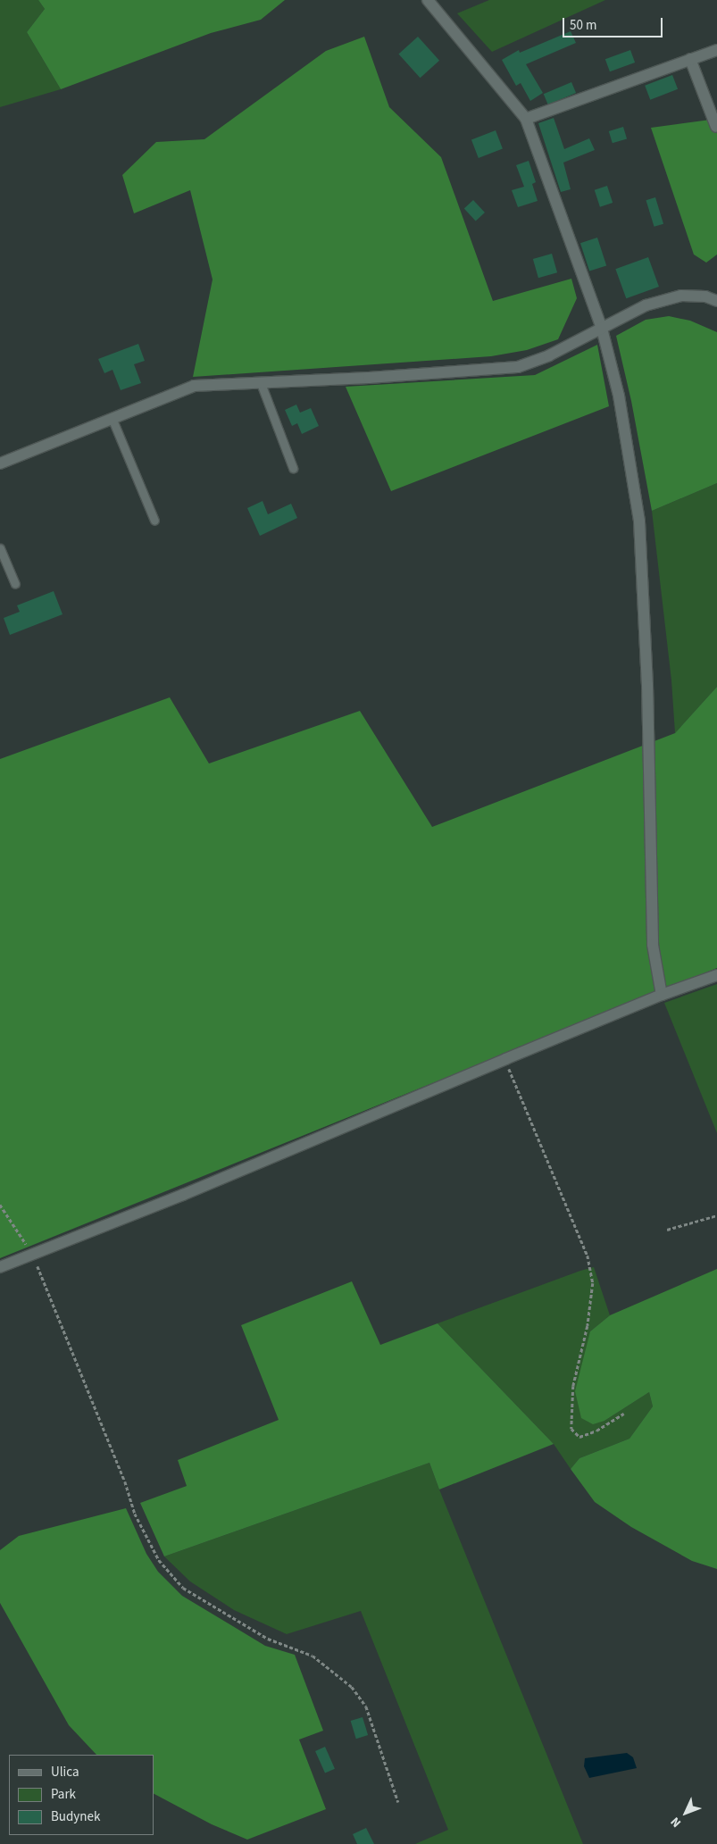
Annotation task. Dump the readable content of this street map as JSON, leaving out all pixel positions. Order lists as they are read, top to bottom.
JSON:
{
  "legend": ["Ulica", "Park", "Budynek"],
  "scale_bar": "50 m",
  "north": "bottom left"
}
